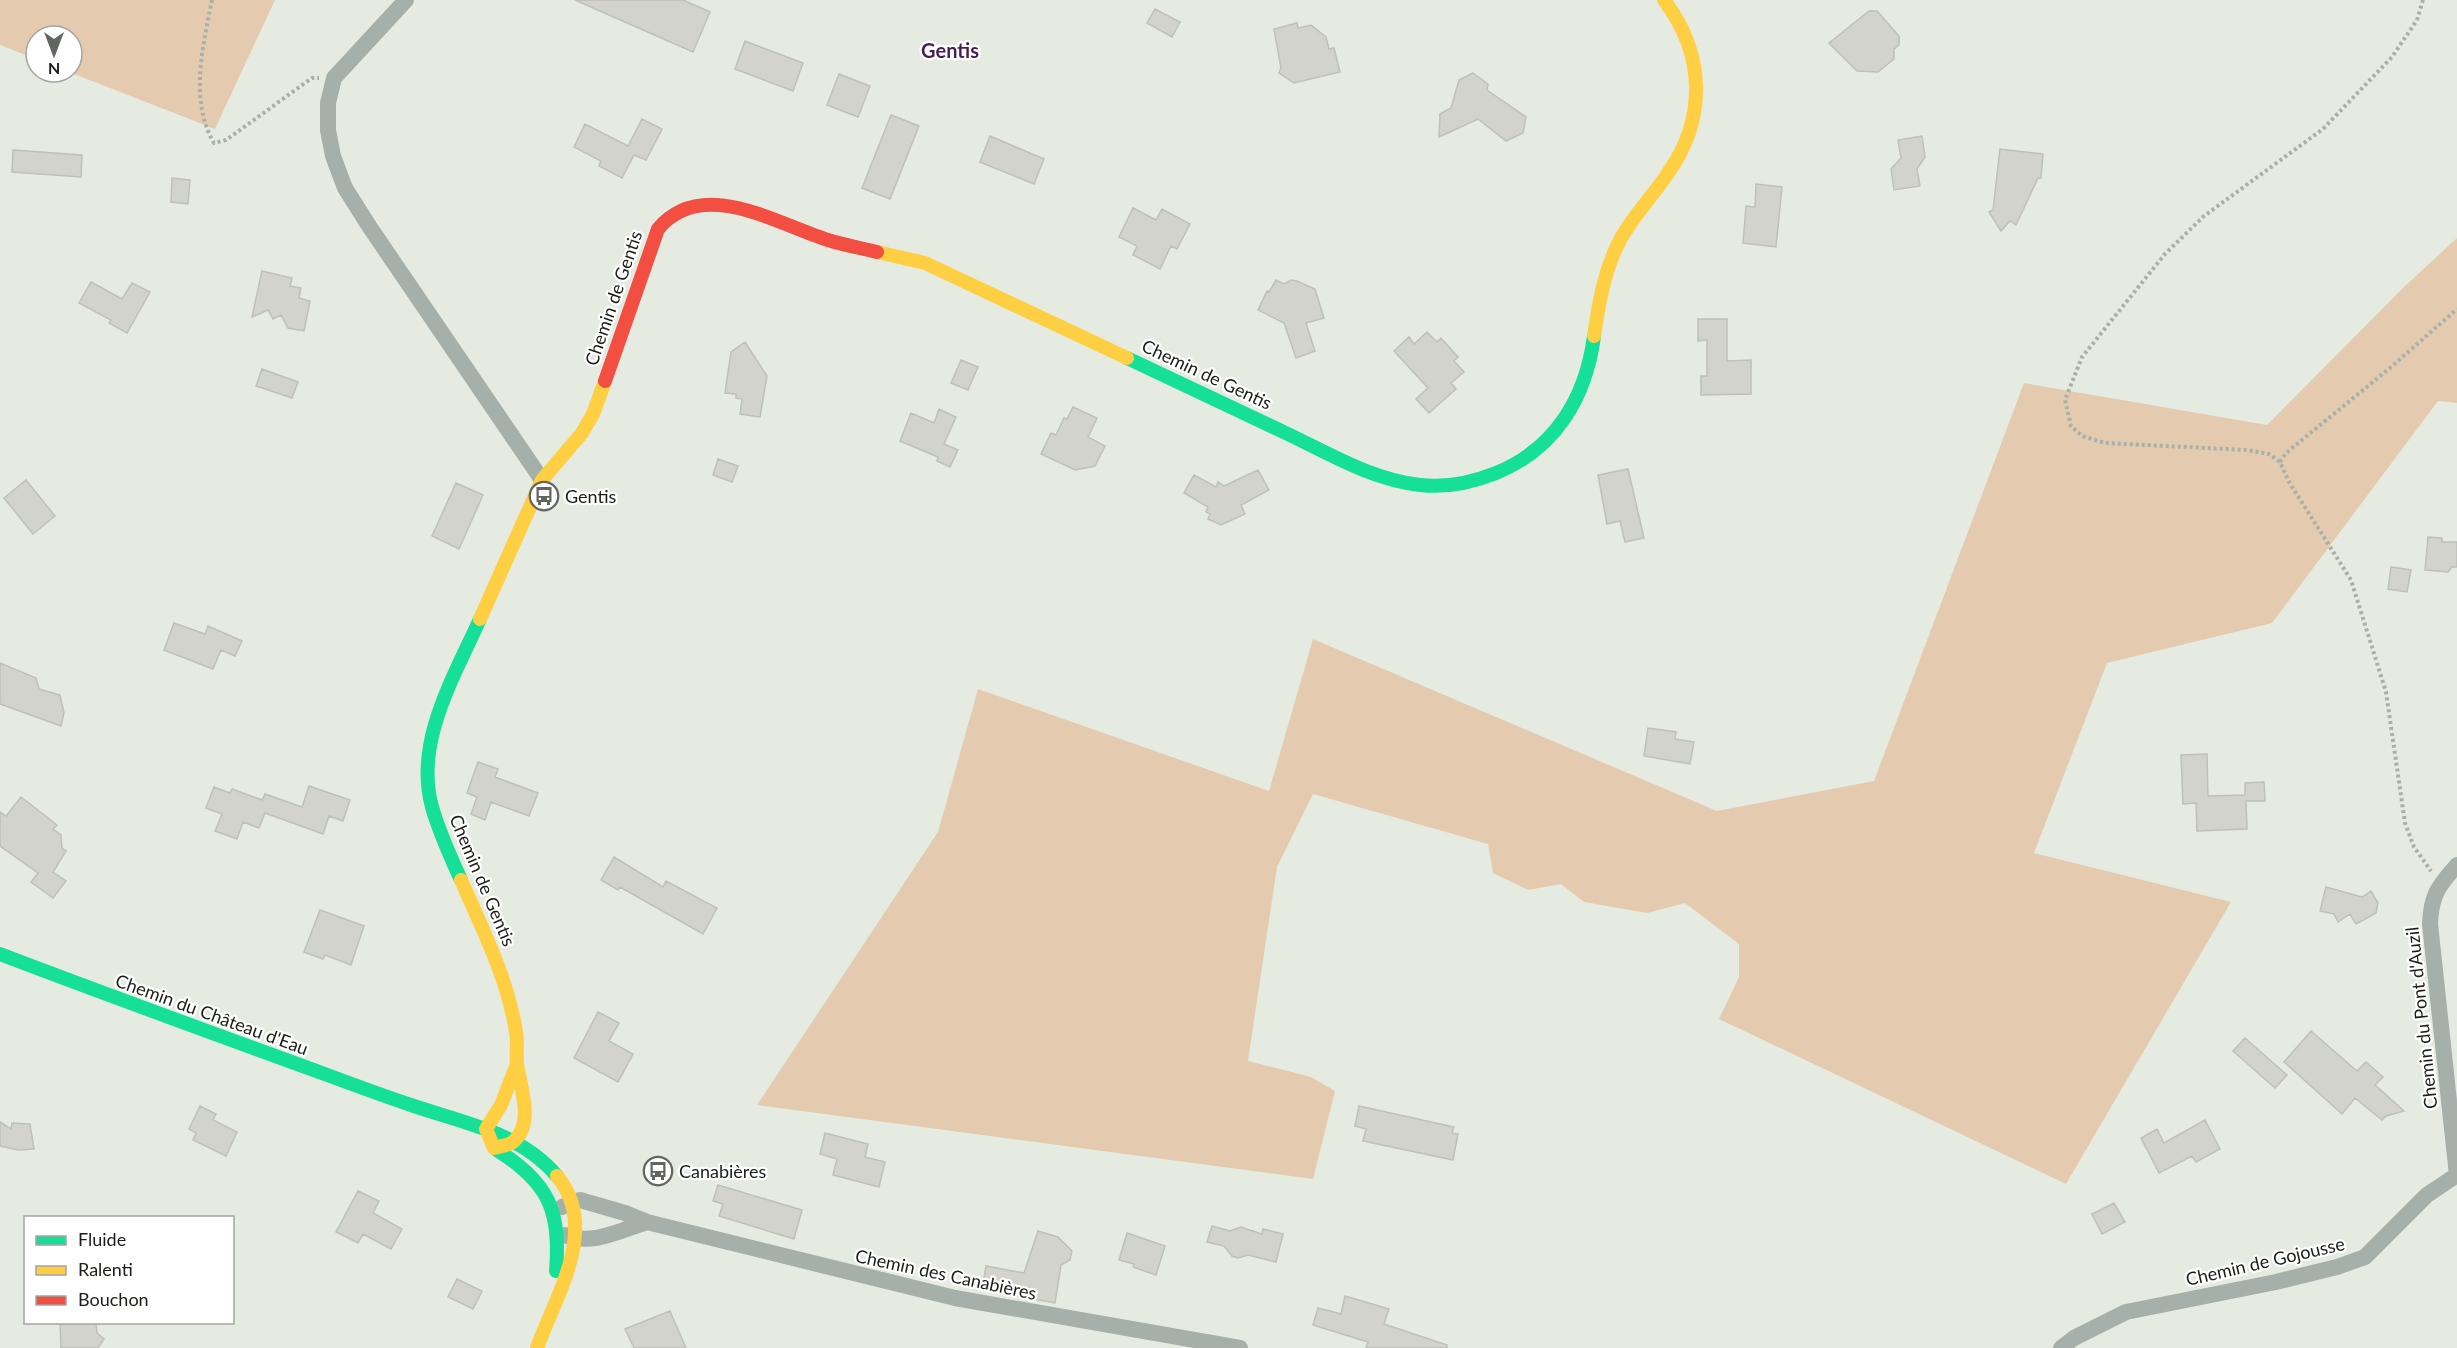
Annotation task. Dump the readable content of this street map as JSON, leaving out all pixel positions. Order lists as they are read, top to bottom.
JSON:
{
  "streets": {
    "street": [
      "Chemin de Gentis",
      "Chemin du Château d'Eau",
      "Chemin du Pont d'Auzil",
      "Chemin de Gojousse",
      "Chemin des Canabières"
    ]
  },
  "crossings": [
    ["Chemin de Gentis", "Chemin du Château d'Eau"],
    ["Chemin du Château d'Eau", "Chemin des Canabières"],
    ["Chemin du Pont d'Auzil", "Chemin de Gojousse"]
  ],
  "districts": ["Gentis"],
  "places": {
    "bus stop": ["Gentis", "Canabières"]
  },
  "legend": ["Fluide", "Ralenti", "Bouchon"],
  "north": "bottom"
}
